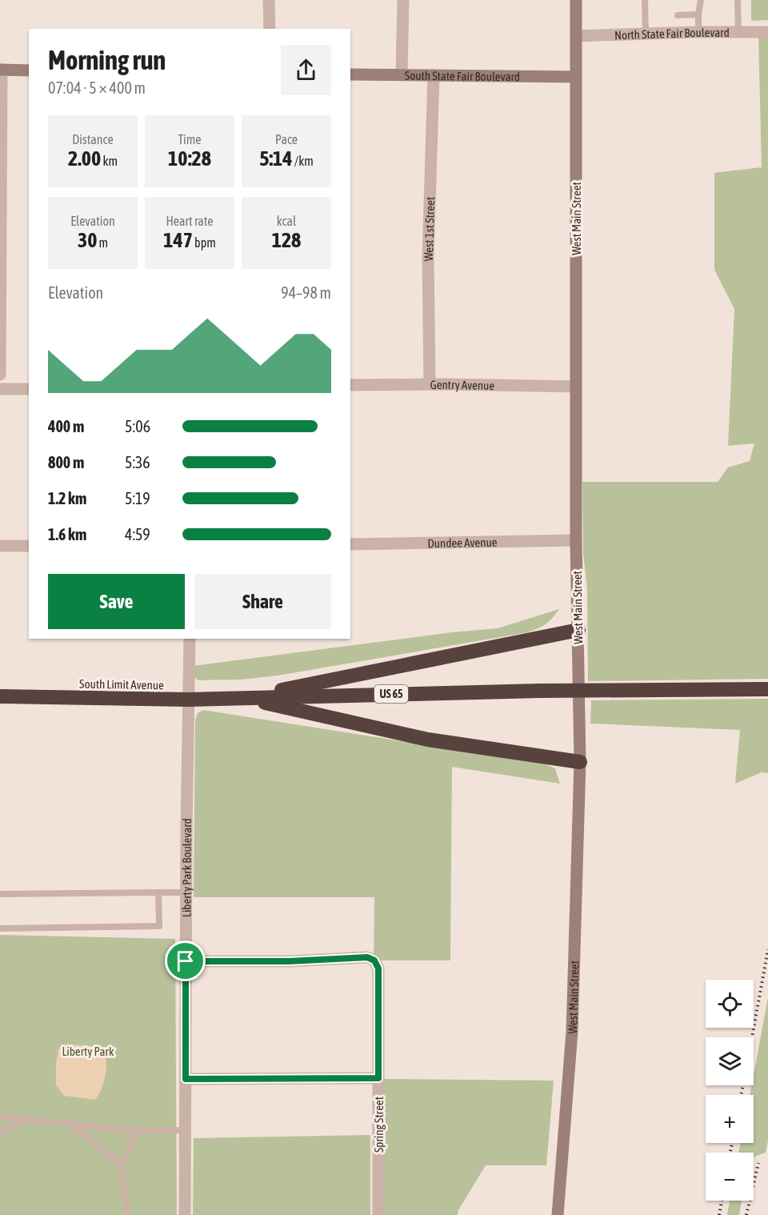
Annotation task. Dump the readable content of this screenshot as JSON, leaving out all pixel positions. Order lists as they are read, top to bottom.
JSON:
{
  "streets": {
    "highway": ["South Limit Avenue", "US 65"],
    "main road": ["South State Fair Boulevard", "West Main Street"],
    "street": [
      "North State Fair Boulevard",
      "West 1st Street",
      "Gentry Avenue",
      "Dundee Avenue",
      "Liberty Park Boulevard",
      "Spring Street"
    ]
  },
  "crossings": [
    ["North State Fair Boulevard", "West Main Street"],
    ["South State Fair Boulevard", "West Main Street"],
    ["South State Fair Boulevard", "West 1st Street"],
    ["West Main Street", "Gentry Avenue"],
    ["West Main Street", "Dundee Avenue"],
    ["West 1st Street", "Gentry Avenue"],
    ["South Limit Avenue", "US 65"],
    ["South Limit Avenue", "Liberty Park Boulevard"],
    ["Liberty Park Boulevard", "Spring Street"]
  ],
  "parks": ["Liberty Park"],
  "page": {
    "heading": ["Morning run", "07:04 · 5 × 400 m"],
    "stats": [
      ["Distance", "2.00 km"],
      ["Time", "10:28"],
      ["Pace", "5:14 /km"],
      ["Elevation", "30 m"],
      ["Heart rate", "147 bpm"],
      ["kcal", "128"]
    ],
    "chart": ["Elevation", "94–98 m"],
    "list": [
      {
        "name": "400 m",
        "note": "5:06"
      },
      {
        "name": "800 m",
        "note": "5:36"
      },
      {
        "name": "1.2 km",
        "note": "5:19"
      },
      {
        "name": "1.6 km",
        "note": "4:59"
      }
    ],
    "buttons": ["Save", "Share"],
    "map_buttons": ["+", "−"]
  }
}
